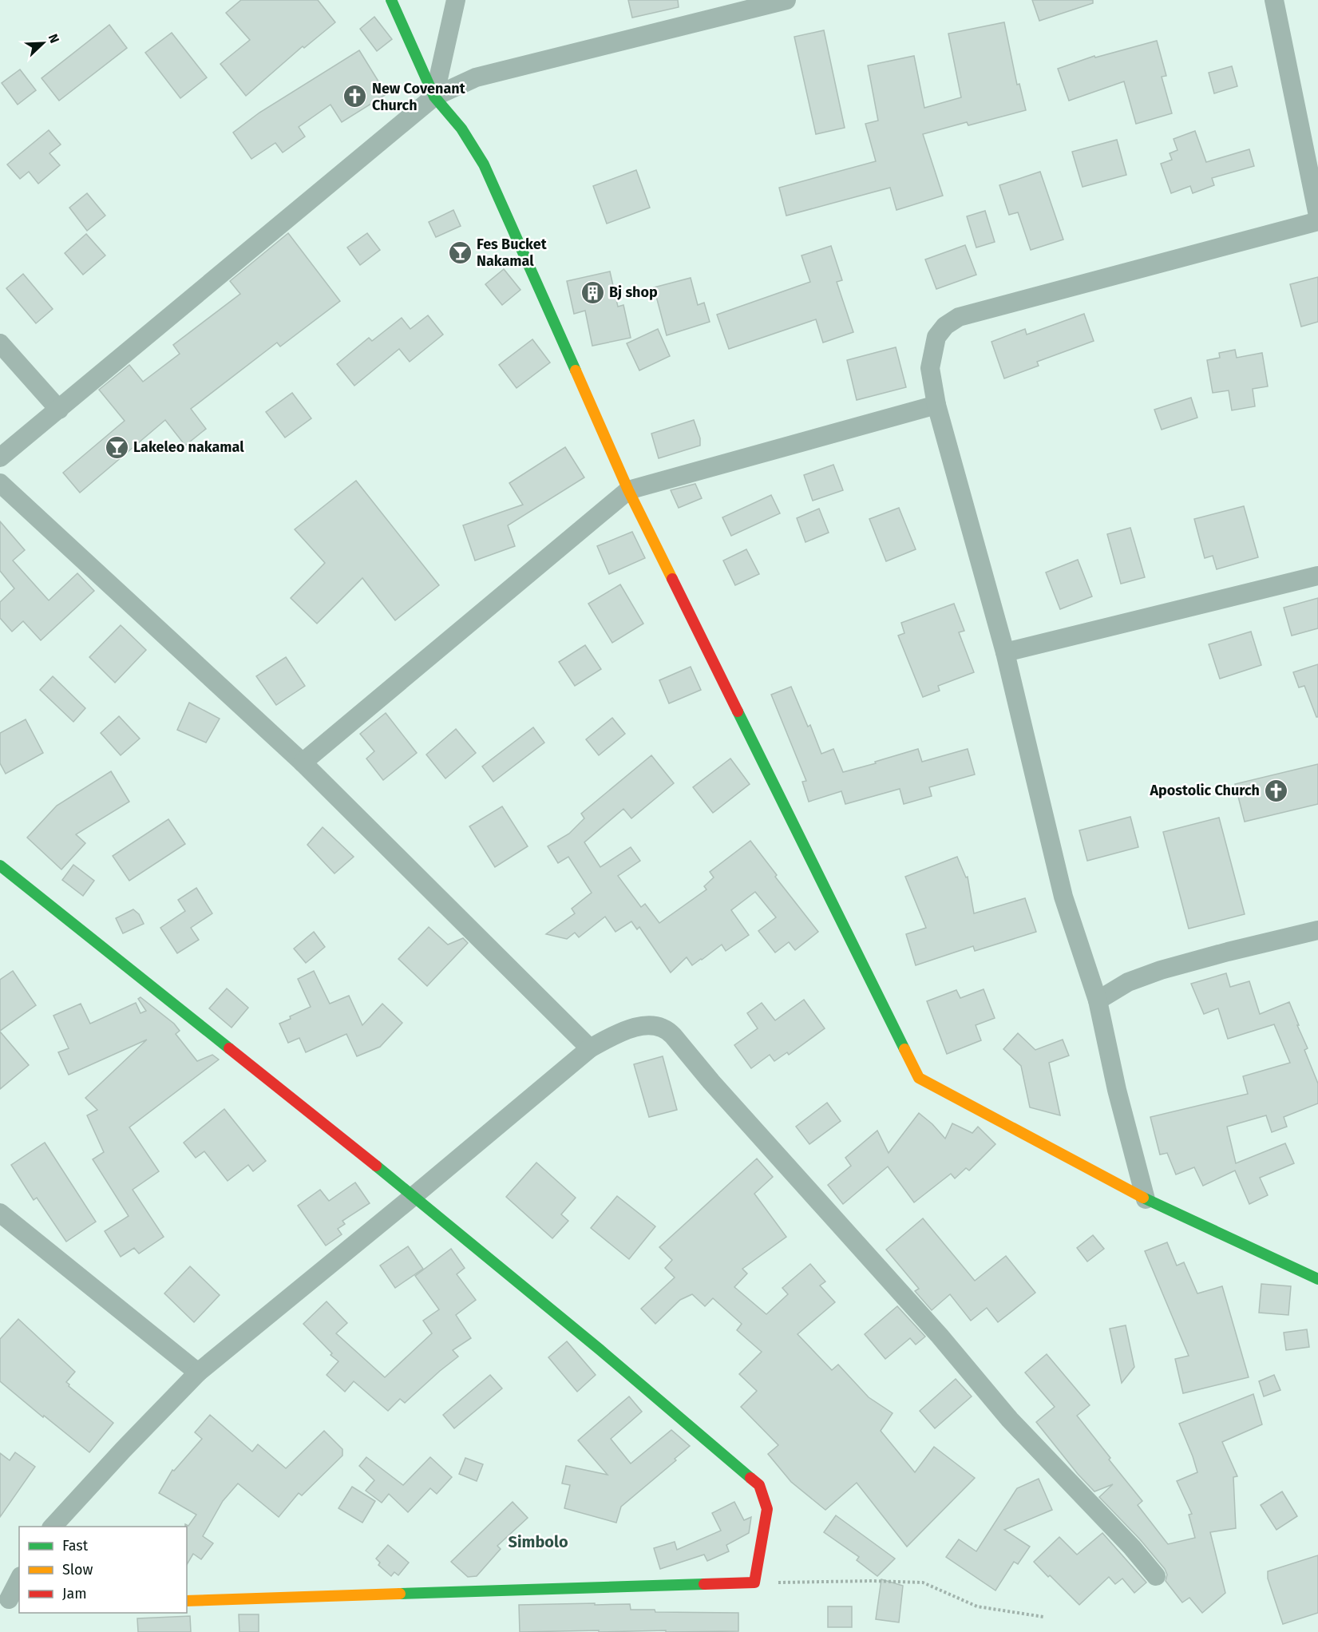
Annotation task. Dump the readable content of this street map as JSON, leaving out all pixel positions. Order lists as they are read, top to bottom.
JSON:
{
  "districts": ["Simbolo"],
  "places": {
    "church": ["New Covenant Church", "Apostolic Church"],
    "bar": ["Fes Bucket Nakamal", "Lakeleo nakamal"],
    "building": ["Bj shop"]
  },
  "legend": ["Fast", "Slow", "Jam"],
  "north": "top right"
}
